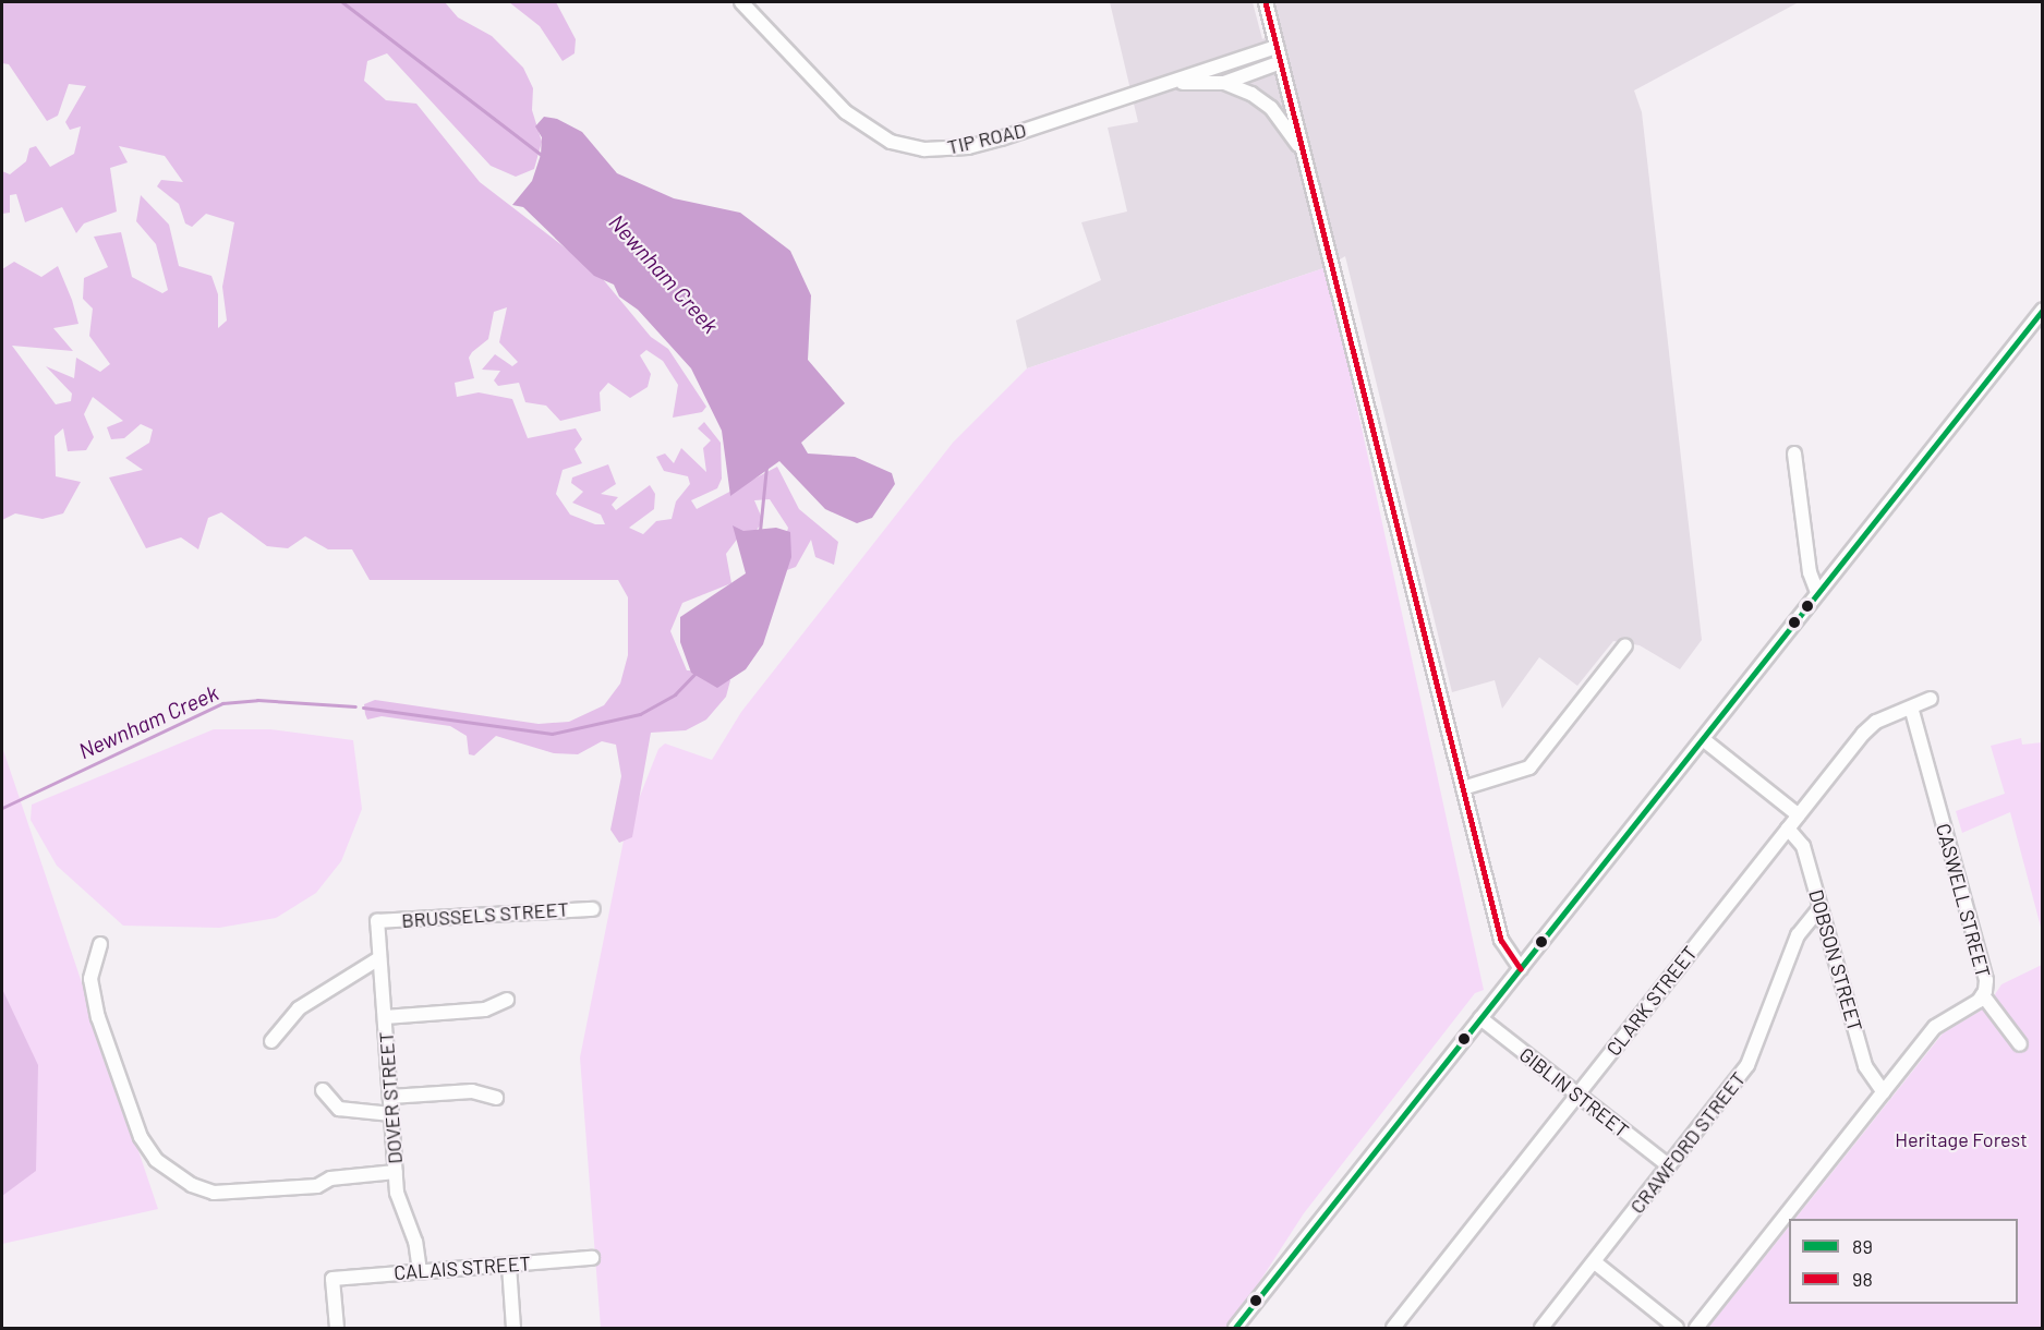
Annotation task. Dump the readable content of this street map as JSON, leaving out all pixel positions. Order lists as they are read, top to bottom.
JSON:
{
  "streets": {
    "street": [
      "TIP ROAD",
      "CASWELL STREET",
      "BRUSSELS STREET",
      "DOBSON STREET",
      "CLARK STREET",
      "GIBLIN STREET",
      "DOVER STREET",
      "CRAWFORD STREET",
      "CALAIS STREET"
    ]
  },
  "crossings": [
    ["CASWELL STREET", "DOBSON STREET"],
    ["CASWELL STREET", "CLARK STREET"],
    ["BRUSSELS STREET", "DOVER STREET"],
    ["DOBSON STREET", "CLARK STREET"],
    ["DOBSON STREET", "CRAWFORD STREET"],
    ["CLARK STREET", "GIBLIN STREET"],
    ["GIBLIN STREET", "CRAWFORD STREET"],
    ["DOVER STREET", "CALAIS STREET"]
  ],
  "water": ["Newnham Creek"],
  "parks": ["Heritage Forest"],
  "lines": ["transit line 98", "transit line 89"],
  "legend": ["89", "98"]
}
